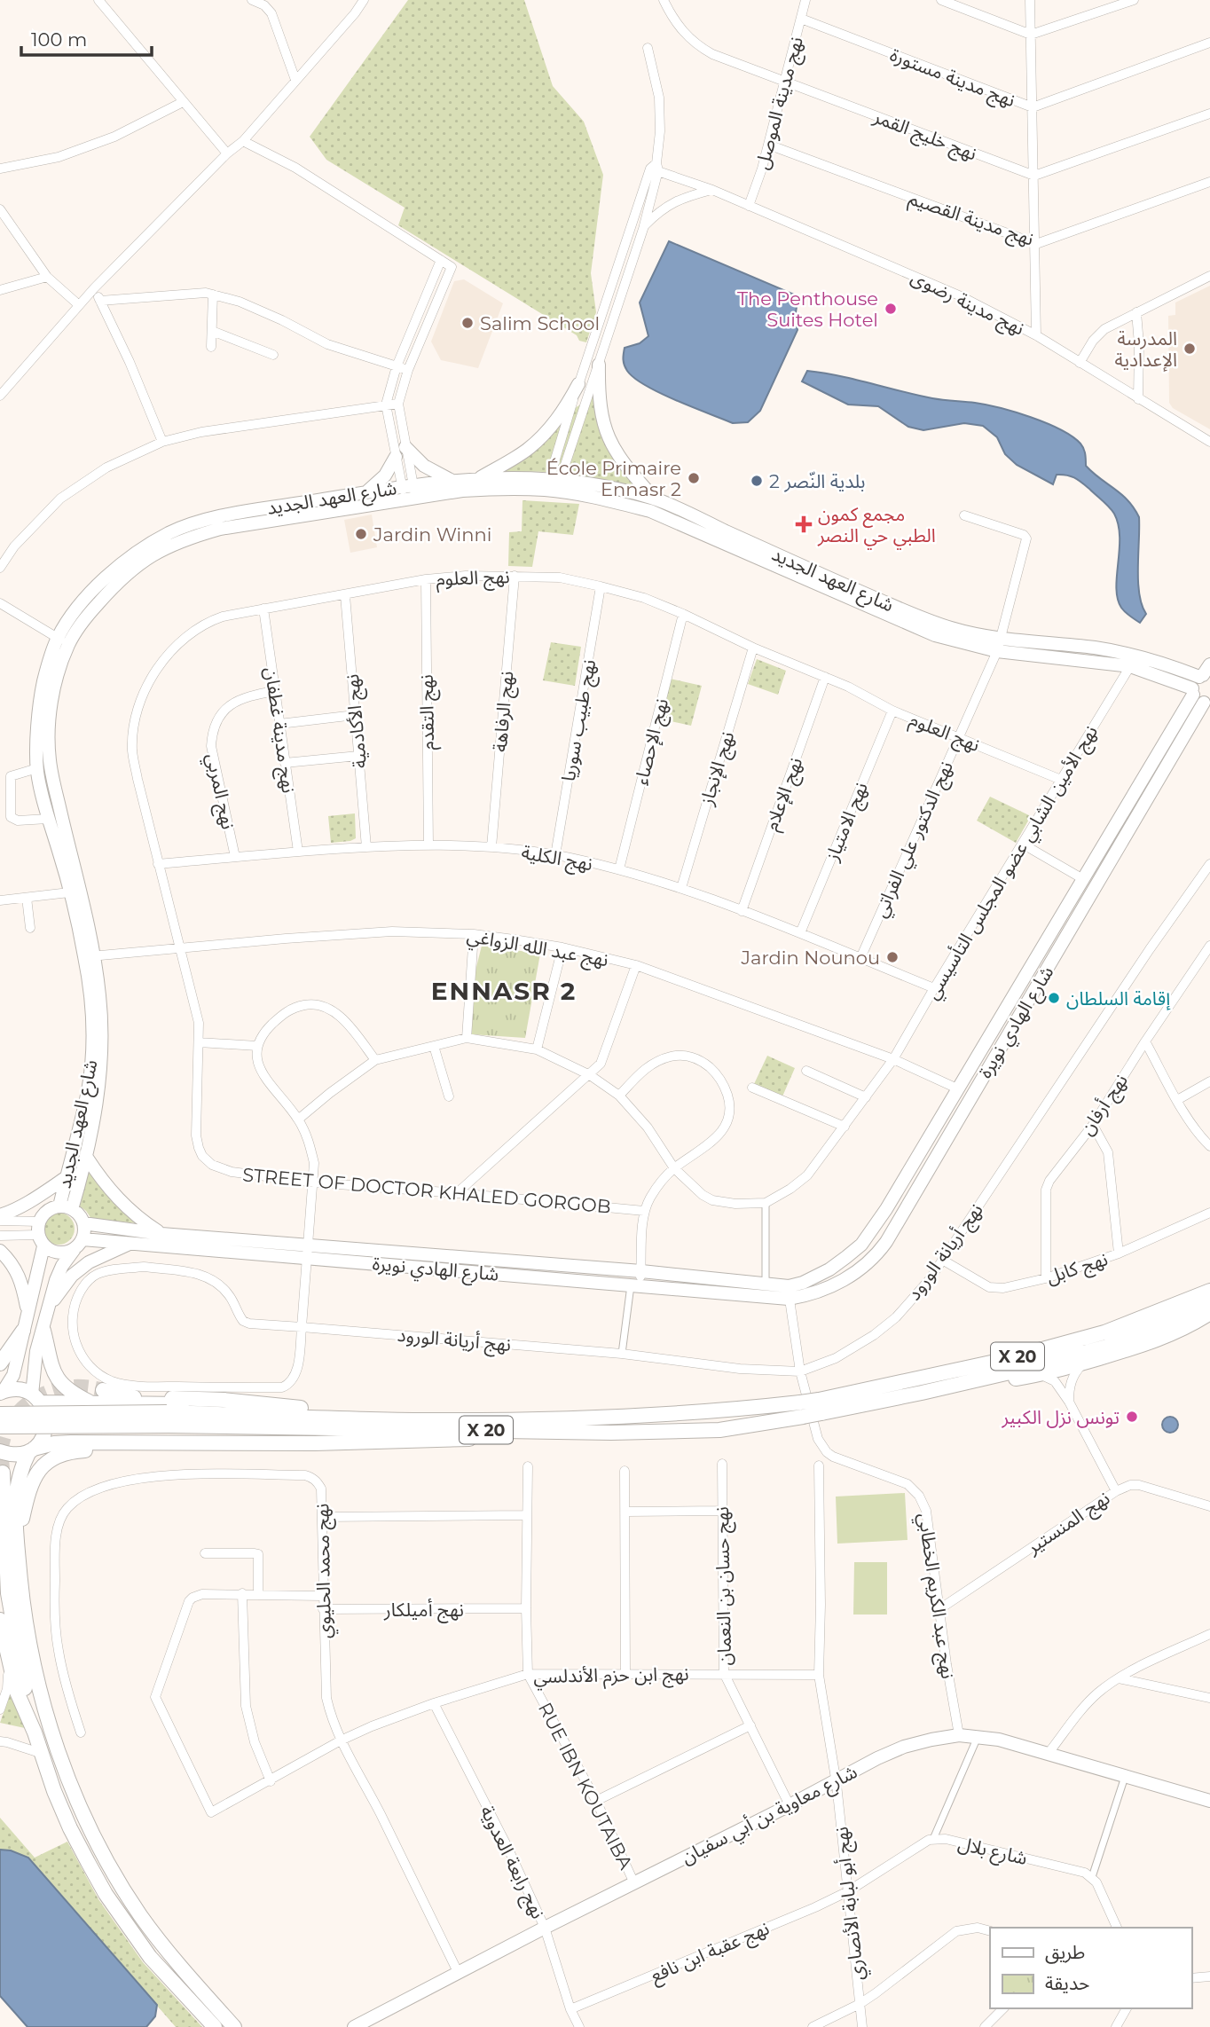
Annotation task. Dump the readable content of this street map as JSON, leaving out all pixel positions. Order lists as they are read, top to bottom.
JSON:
{
  "streets": {
    "highway": ["X 20"],
    "main road": ["شارع العهد الجديد", "شارع الهادي نويرة", "شارع معاوية بن أبي سفيان"],
    "street": [
      "نهج مدينة مستورة",
      "نهج مدينة الموصل",
      "نهج خليج القمر",
      "نهج مدينة القصيم",
      "نهج مدينة رضوى",
      "نهج العلوم",
      "نهج الرفاهة",
      "نهج التقدم",
      "نهج طبيب سوريا",
      "نهج الأكادمية",
      "نهج مدينة غطفان",
      "نهج الإحصاء",
      "نهج الإنجاز",
      "نهج المربي",
      "نهج الإعلام",
      "نهج الامتياز",
      "نهج الدكتور علي الفراتي",
      "نهج الكلية",
      "نهج الأمين الشابي عضو المجلس التأسيسي",
      "نهج عبد الله الزواغي",
      "نهج أرفان",
      "STREET OF DOCTOR KHALED GORGOB",
      "نهج أريانة الورود",
      "نهج كابل",
      "نهج المنستير",
      "نهج محمد الحليوي",
      "نهج حسان بن النعمان",
      "نهج عبد الكريم الخطابي",
      "نهج أميلكار",
      "نهج ابن حزم الأندلسي",
      "RUE IBN KOUTAIBA",
      "شارع بلال",
      "نهج رابعة العدوية",
      "نهج أبو لبابة الأنصاري",
      "نهج عقبة ابن نافع"
    ]
  },
  "crossings": [
    ["نهج مدينة مستورة", "نهج مدينة الموصل"],
    ["نهج مدينة الموصل", "نهج خليج القمر"],
    ["نهج مدينة الموصل", "نهج مدينة القصيم"],
    ["نهج مدينة الموصل", "نهج مدينة رضوى"],
    ["شارع العهد الجديد", "نهج الدكتور علي الفراتي"],
    ["شارع العهد الجديد", "نهج الأمين الشابي عضو المجلس التأسيسي"],
    ["شارع العهد الجديد", "نهج عبد الله الزواغي"],
    ["شارع العهد الجديد", "شارع الهادي نويرة"],
    ["نهج العلوم", "نهج الرفاهة"],
    ["نهج العلوم", "نهج التقدم"],
    ["نهج العلوم", "نهج طبيب سوريا"],
    ["نهج العلوم", "نهج الأكادمية"],
    ["نهج العلوم", "نهج مدينة غطفان"],
    ["نهج العلوم", "نهج الإحصاء"],
    ["نهج العلوم", "نهج الإنجاز"],
    ["نهج العلوم", "نهج الإعلام"],
    ["نهج العلوم", "نهج الامتياز"],
    ["نهج العلوم", "نهج الدكتور علي الفراتي"],
    ["نهج العلوم", "نهج الكلية"],
    ["نهج العلوم", "نهج الأمين الشابي عضو المجلس التأسيسي"],
    ["نهج العلوم", "نهج عبد الله الزواغي"],
    ["نهج العلوم", "STREET OF DOCTOR KHALED GORGOB"],
    ["نهج الرفاهة", "نهج الكلية"],
    ["نهج التقدم", "نهج الكلية"],
    ["نهج طبيب سوريا", "نهج الكلية"],
    ["نهج الأكادمية", "نهج الكلية"],
    ["نهج مدينة غطفان", "نهج المربي"],
    ["نهج مدينة غطفان", "نهج الكلية"],
    ["نهج الإحصاء", "نهج الكلية"],
    ["نهج الإنجاز", "نهج الكلية"],
    ["نهج المربي", "نهج الكلية"],
    ["نهج الإعلام", "نهج الكلية"],
    ["نهج الامتياز", "نهج الكلية"],
    ["نهج الدكتور علي الفراتي", "نهج الكلية"],
    ["نهج الكلية", "نهج الأمين الشابي عضو المجلس التأسيسي"],
    ["نهج الأمين الشابي عضو المجلس التأسيسي", "نهج عبد الله الزواغي"],
    ["نهج عبد الله الزواغي", "شارع الهادي نويرة"],
    ["نهج عبد الله الزواغي", "STREET OF DOCTOR KHALED GORGOB"],
    ["شارع الهادي نويرة", "نهج أريانة الورود"],
    ["شارع الهادي نويرة", "نهج عبد الكريم الخطابي"],
    ["نهج أرفان", "نهج كابل"],
    ["STREET OF DOCTOR KHALED GORGOB", "نهج أريانة الورود"],
    ["نهج أريانة الورود", "نهج كابل"],
    ["نهج أريانة الورود", "نهج عبد الكريم الخطابي"],
    ["نهج المنستير", "نهج عبد الكريم الخطابي"],
    ["نهج محمد الحليوي", "نهج أميلكار"],
    ["نهج محمد الحليوي", "نهج ابن حزم الأندلسي"],
    ["نهج محمد الحليوي", "شارع معاوية بن أبي سفيان"],
    ["نهج حسان بن النعمان", "نهج ابن حزم الأندلسي"],
    ["نهج حسان بن النعمان", "شارع معاوية بن أبي سفيان"],
    ["نهج عبد الكريم الخطابي", "شارع معاوية بن أبي سفيان"],
    ["نهج أميلكار", "RUE IBN KOUTAIBA"],
    ["نهج ابن حزم الأندلسي", "RUE IBN KOUTAIBA"],
    ["نهج ابن حزم الأندلسي", "نهج رابعة العدوية"],
    ["نهج ابن حزم الأندلسي", "نهج أبو لبابة الأنصاري"],
    ["RUE IBN KOUTAIBA", "شارع معاوية بن أبي سفيان"],
    ["شارع معاوية بن أبي سفيان", "نهج رابعة العدوية"],
    ["شارع معاوية بن أبي سفيان", "نهج أبو لبابة الأنصاري"],
    ["شارع بلال", "نهج أبو لبابة الأنصاري"],
    ["شارع بلال", "نهج عقبة ابن نافع"],
    ["نهج رابعة العدوية", "نهج عقبة ابن نافع"],
    ["نهج أبو لبابة الأنصاري", "نهج عقبة ابن نافع"]
  ],
  "districts": ["ENNASR 2"],
  "places": {
    "other": [
      "The Penthouse Suites Hotel",
      "Salim School",
      "المدرسة الإعدادية",
      "École Primaire Ennasr 2",
      "بلدية النّصر 2",
      "Jardin Winni",
      "Jardin Nounou",
      "إقامة السلطان",
      "تونس نزل الكبير"
    ],
    "health": ["مجمع كمون الطبي حي النصر"]
  },
  "legend": ["طريق", "حديقة"],
  "scale_bar": "100 m"
}
